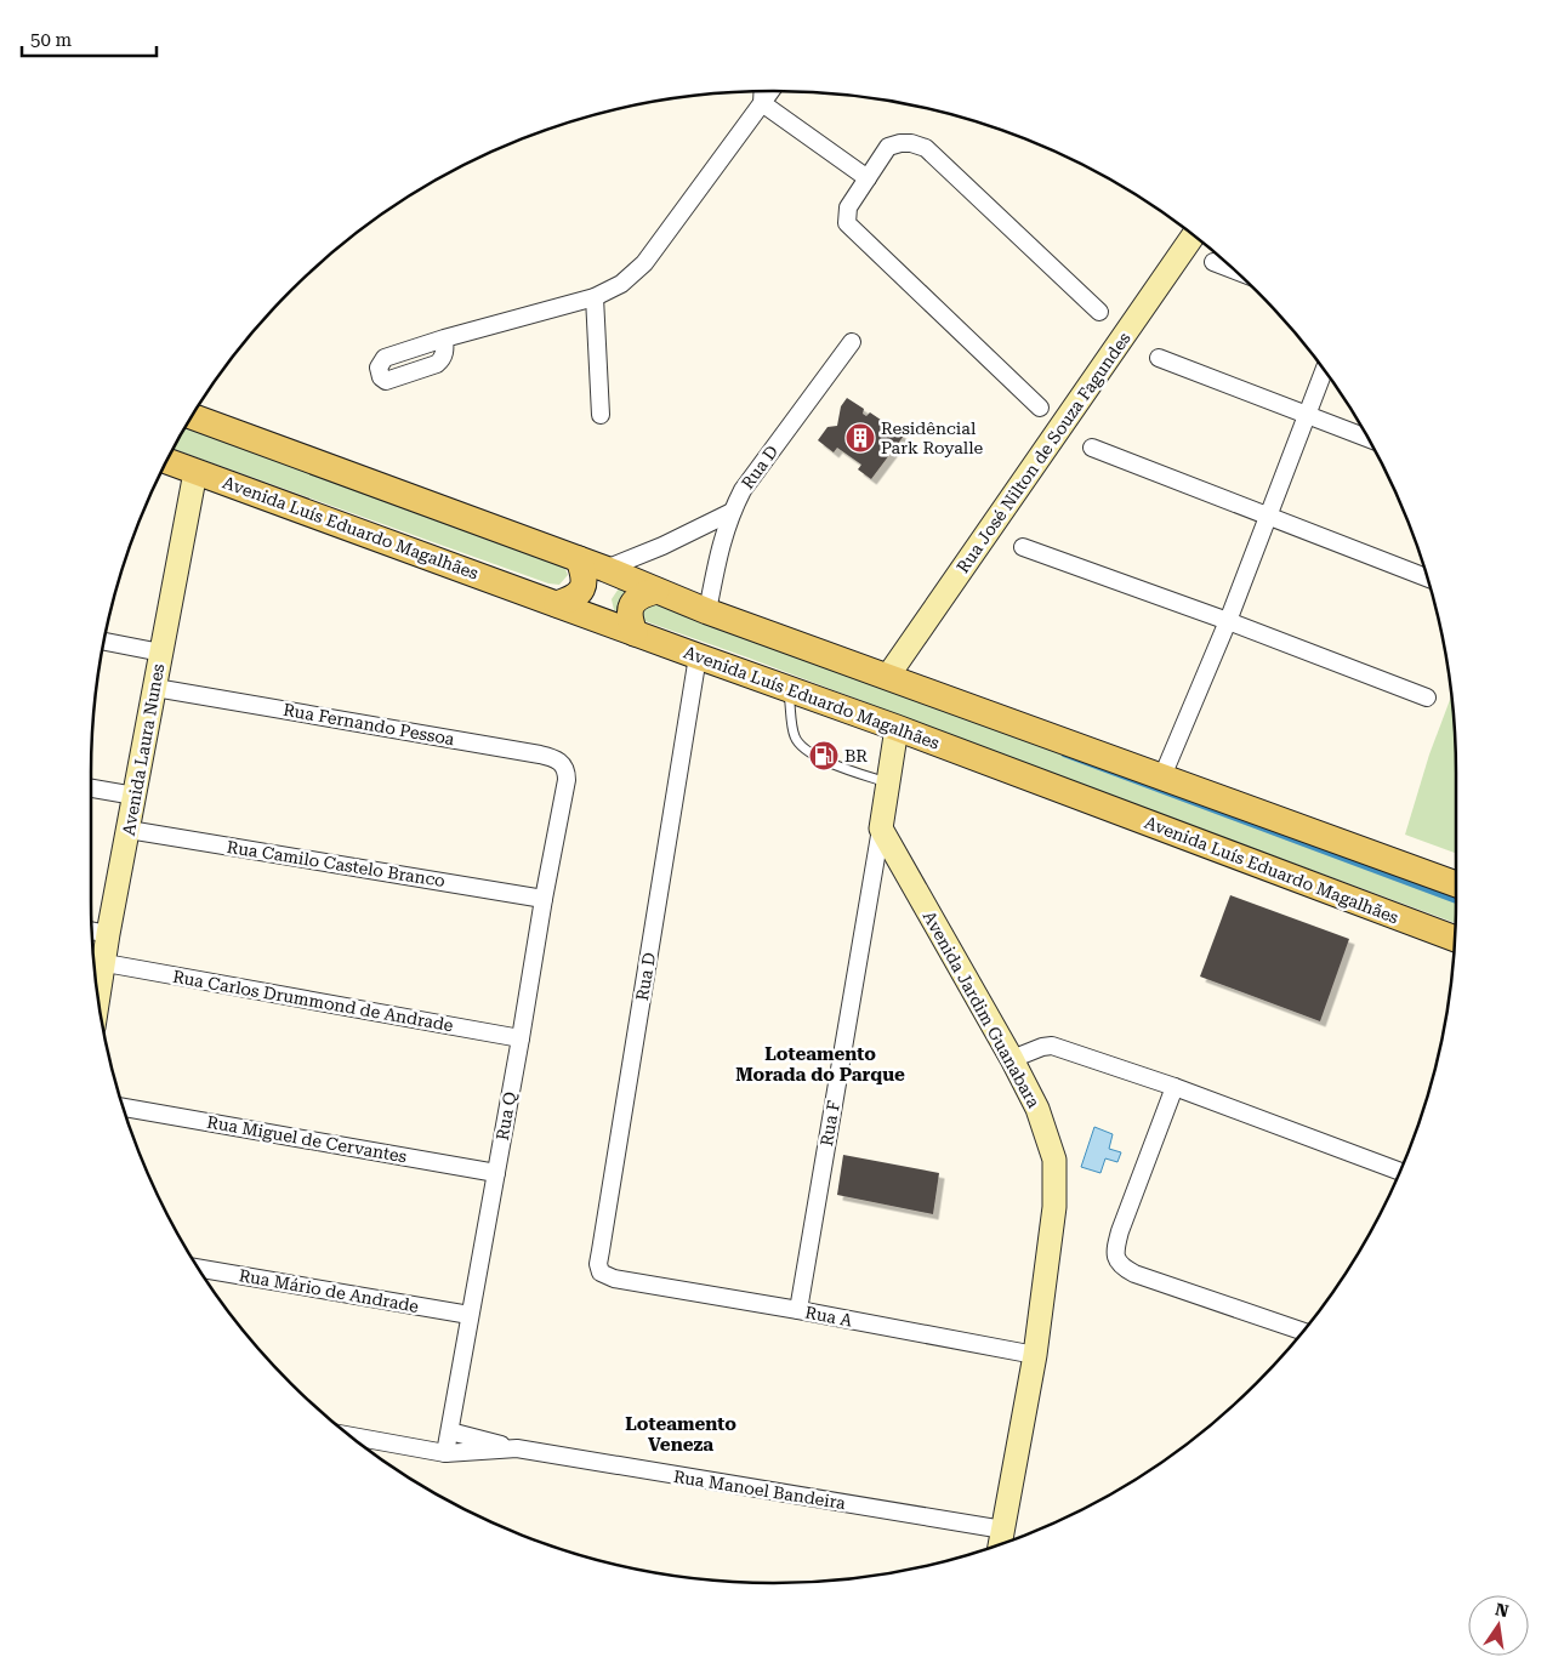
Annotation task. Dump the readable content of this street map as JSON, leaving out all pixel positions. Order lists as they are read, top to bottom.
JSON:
{
  "streets": {
    "main road": ["Avenida Luís Eduardo Magalhães"],
    "street": [
      "Rua José Nilton de Souza Fagundes",
      "Rua D",
      "Rua Fernando Pessoa",
      "Avenida Laura Nunes",
      "Rua Camilo Castelo Branco",
      "Rua Carlos Drummond de Andrade",
      "Avenida Jardim Guanabara",
      "Rua Q",
      "Rua F",
      "Rua Miguel de Cervantes",
      "Rua Mário de Andrade",
      "Rua A",
      "Rua Manoel Bandeira"
    ]
  },
  "crossings": [
    ["Rua D", "Avenida Luís Eduardo Magalhães"],
    ["Rua D", "Rua A"],
    ["Avenida Luís Eduardo Magalhães", "Avenida Laura Nunes"],
    ["Rua Fernando Pessoa", "Avenida Laura Nunes"],
    ["Rua Fernando Pessoa", "Rua Q"],
    ["Avenida Laura Nunes", "Rua Camilo Castelo Branco"],
    ["Avenida Laura Nunes", "Rua Carlos Drummond de Andrade"],
    ["Rua Camilo Castelo Branco", "Rua Q"],
    ["Rua Carlos Drummond de Andrade", "Rua Q"],
    ["Avenida Jardim Guanabara", "Rua F"],
    ["Avenida Jardim Guanabara", "Rua A"],
    ["Avenida Jardim Guanabara", "Rua Manoel Bandeira"],
    ["Rua Q", "Rua Miguel de Cervantes"],
    ["Rua Q", "Rua Mário de Andrade"],
    ["Rua Q", "Rua Manoel Bandeira"],
    ["Rua F", "Rua A"]
  ],
  "districts": ["Loteamento Morada do Parque", "Loteamento Veneza"],
  "places": {
    "building": ["Residêncial Park Royalle"],
    "fuel station": ["BR"]
  },
  "scale_bar": "50 m",
  "north": "top"
}
